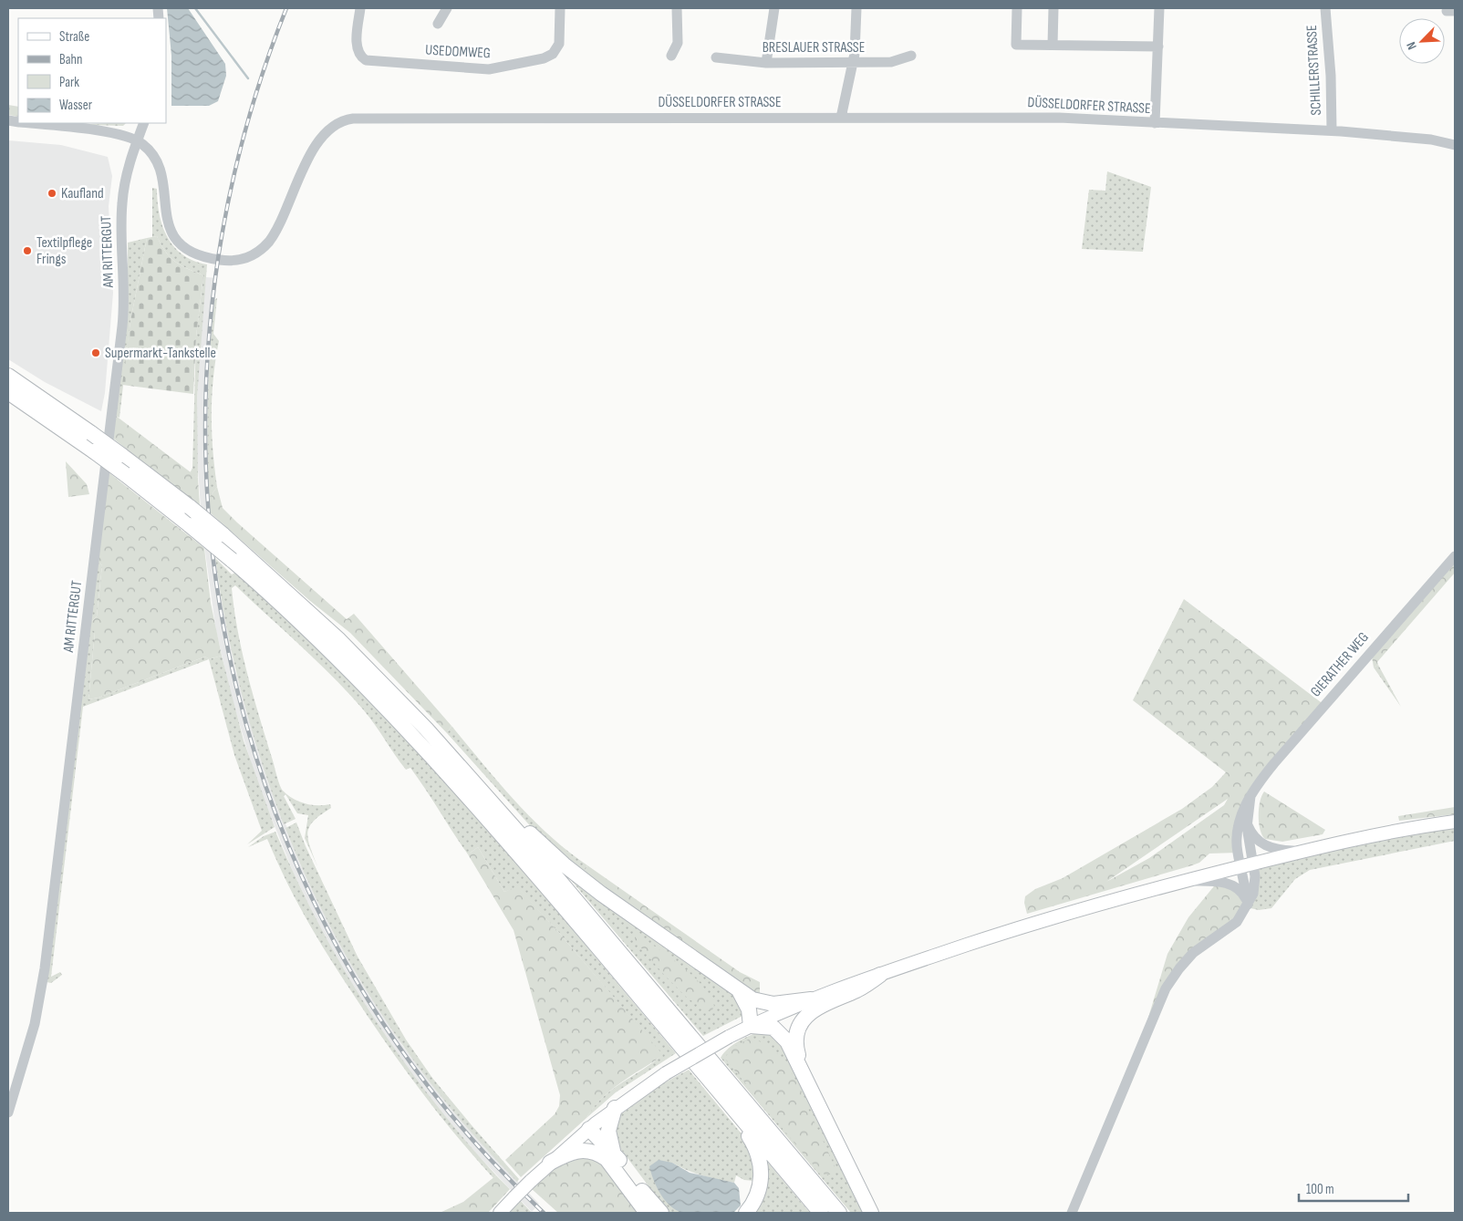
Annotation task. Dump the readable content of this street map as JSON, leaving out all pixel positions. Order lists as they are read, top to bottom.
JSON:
{
  "streets": {
    "street": [
      "BRESLAUER STRASSE",
      "USEDOMWEG",
      "SCHILLERSTRASSE",
      "DÜSSELDORFER STRASSE",
      "AM RITTERGUT",
      "GIERATHER WEG"
    ]
  },
  "crossings": [
    ["SCHILLERSTRASSE", "DÜSSELDORFER STRASSE"],
    ["DÜSSELDORFER STRASSE", "AM RITTERGUT"]
  ],
  "places": ["Kaufland", "Textilpflege Frings", "Supermarkt-Tankstelle"],
  "legend": [
    "Straße",
    "Bahn",
    "Park",
    "Wasser"
  ],
  "scale_bar": "100 m",
  "north": "bottom left"
}
